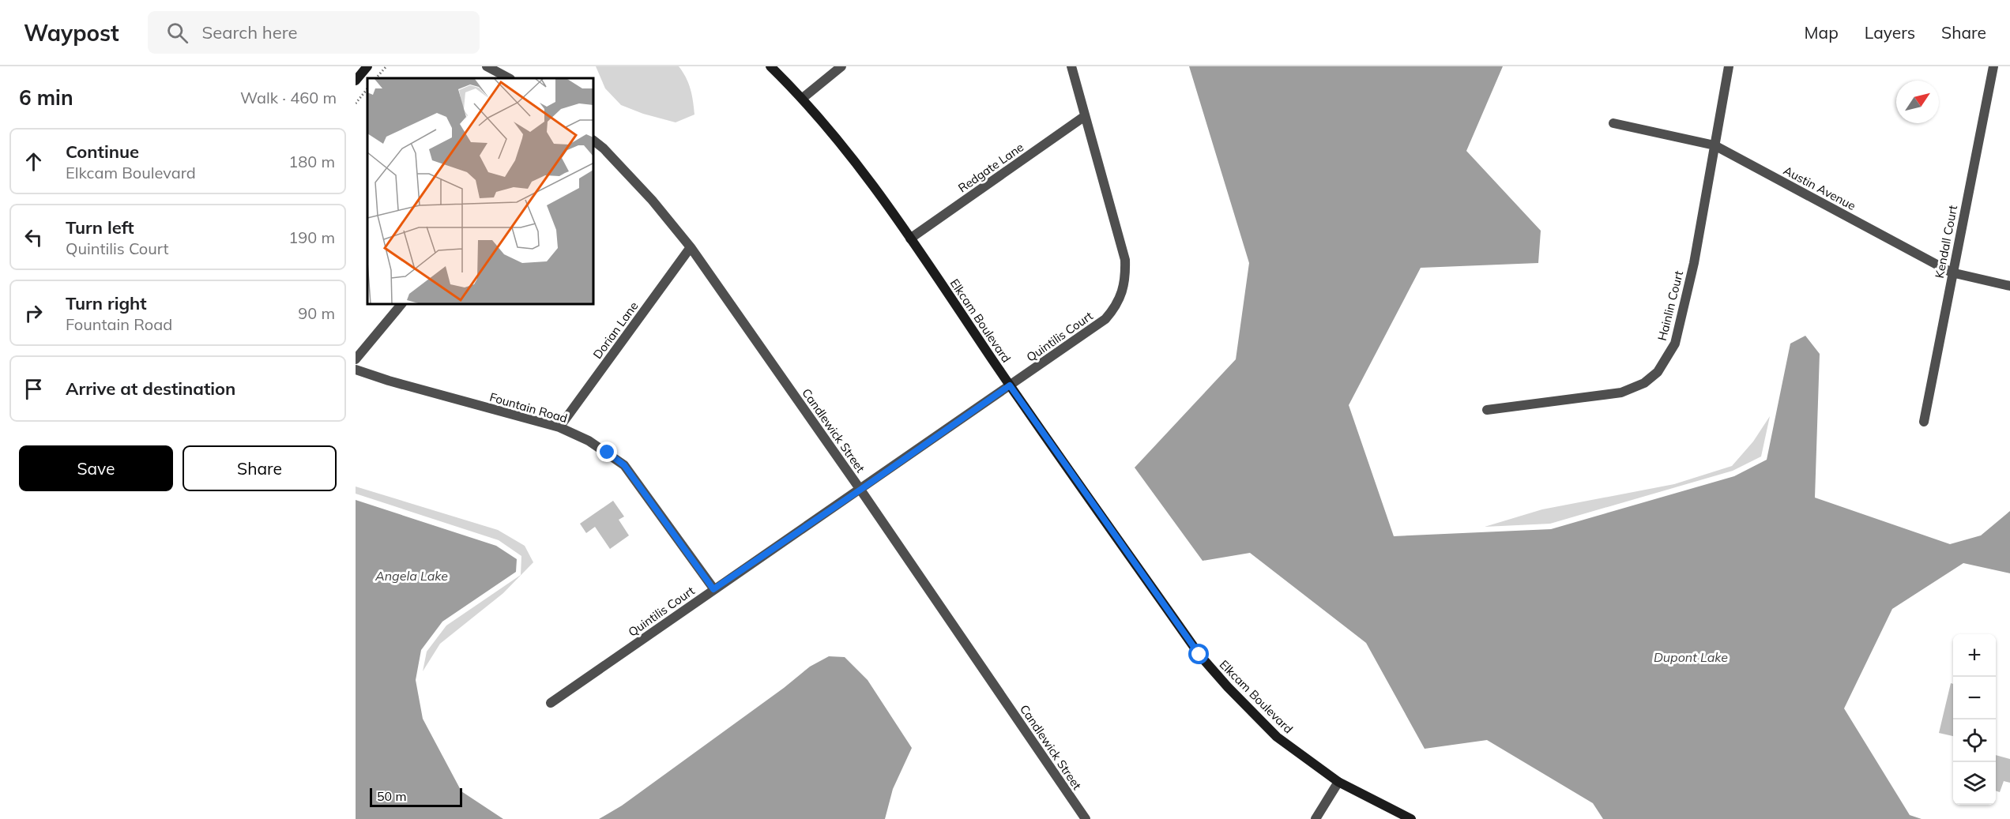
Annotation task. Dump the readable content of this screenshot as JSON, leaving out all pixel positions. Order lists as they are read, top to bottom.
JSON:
{
  "streets": {
    "street": [
      "Redgate Lane",
      "Austin Avenue",
      "Kendall Court",
      "Hainlin Court",
      "Elkcam Boulevard",
      "Dorian Lane",
      "Quintilis Court",
      "Fountain Road",
      "Candlewick Street"
    ]
  },
  "crossings": [
    ["Redgate Lane", "Elkcam Boulevard"],
    ["Redgate Lane", "Quintilis Court"],
    ["Austin Avenue", "Kendall Court"],
    ["Austin Avenue", "Hainlin Court"],
    ["Elkcam Boulevard", "Quintilis Court"],
    ["Dorian Lane", "Fountain Road"],
    ["Dorian Lane", "Candlewick Street"],
    ["Quintilis Court", "Fountain Road"],
    ["Quintilis Court", "Candlewick Street"]
  ],
  "water": ["Angela Lake", "Dupont Lake"],
  "scale_bar": "50 m",
  "north": "top right",
  "page": {
    "header": "Waypost",
    "search": "Search here",
    "nav": ["Map", "Layers", "Share"],
    "heading": ["6 min", "Walk · 460 m"],
    "list": [
      ["Continue", "Elkcam Boulevard", "180 m"],
      ["Turn left", "Quintilis Court", "190 m"],
      ["Turn right", "Fountain Road", "90 m"],
      "Arrive at destination"
    ],
    "buttons": ["Save", "Share"],
    "map_buttons": ["+", "−"],
    "scale": "50 m"
  }
}
